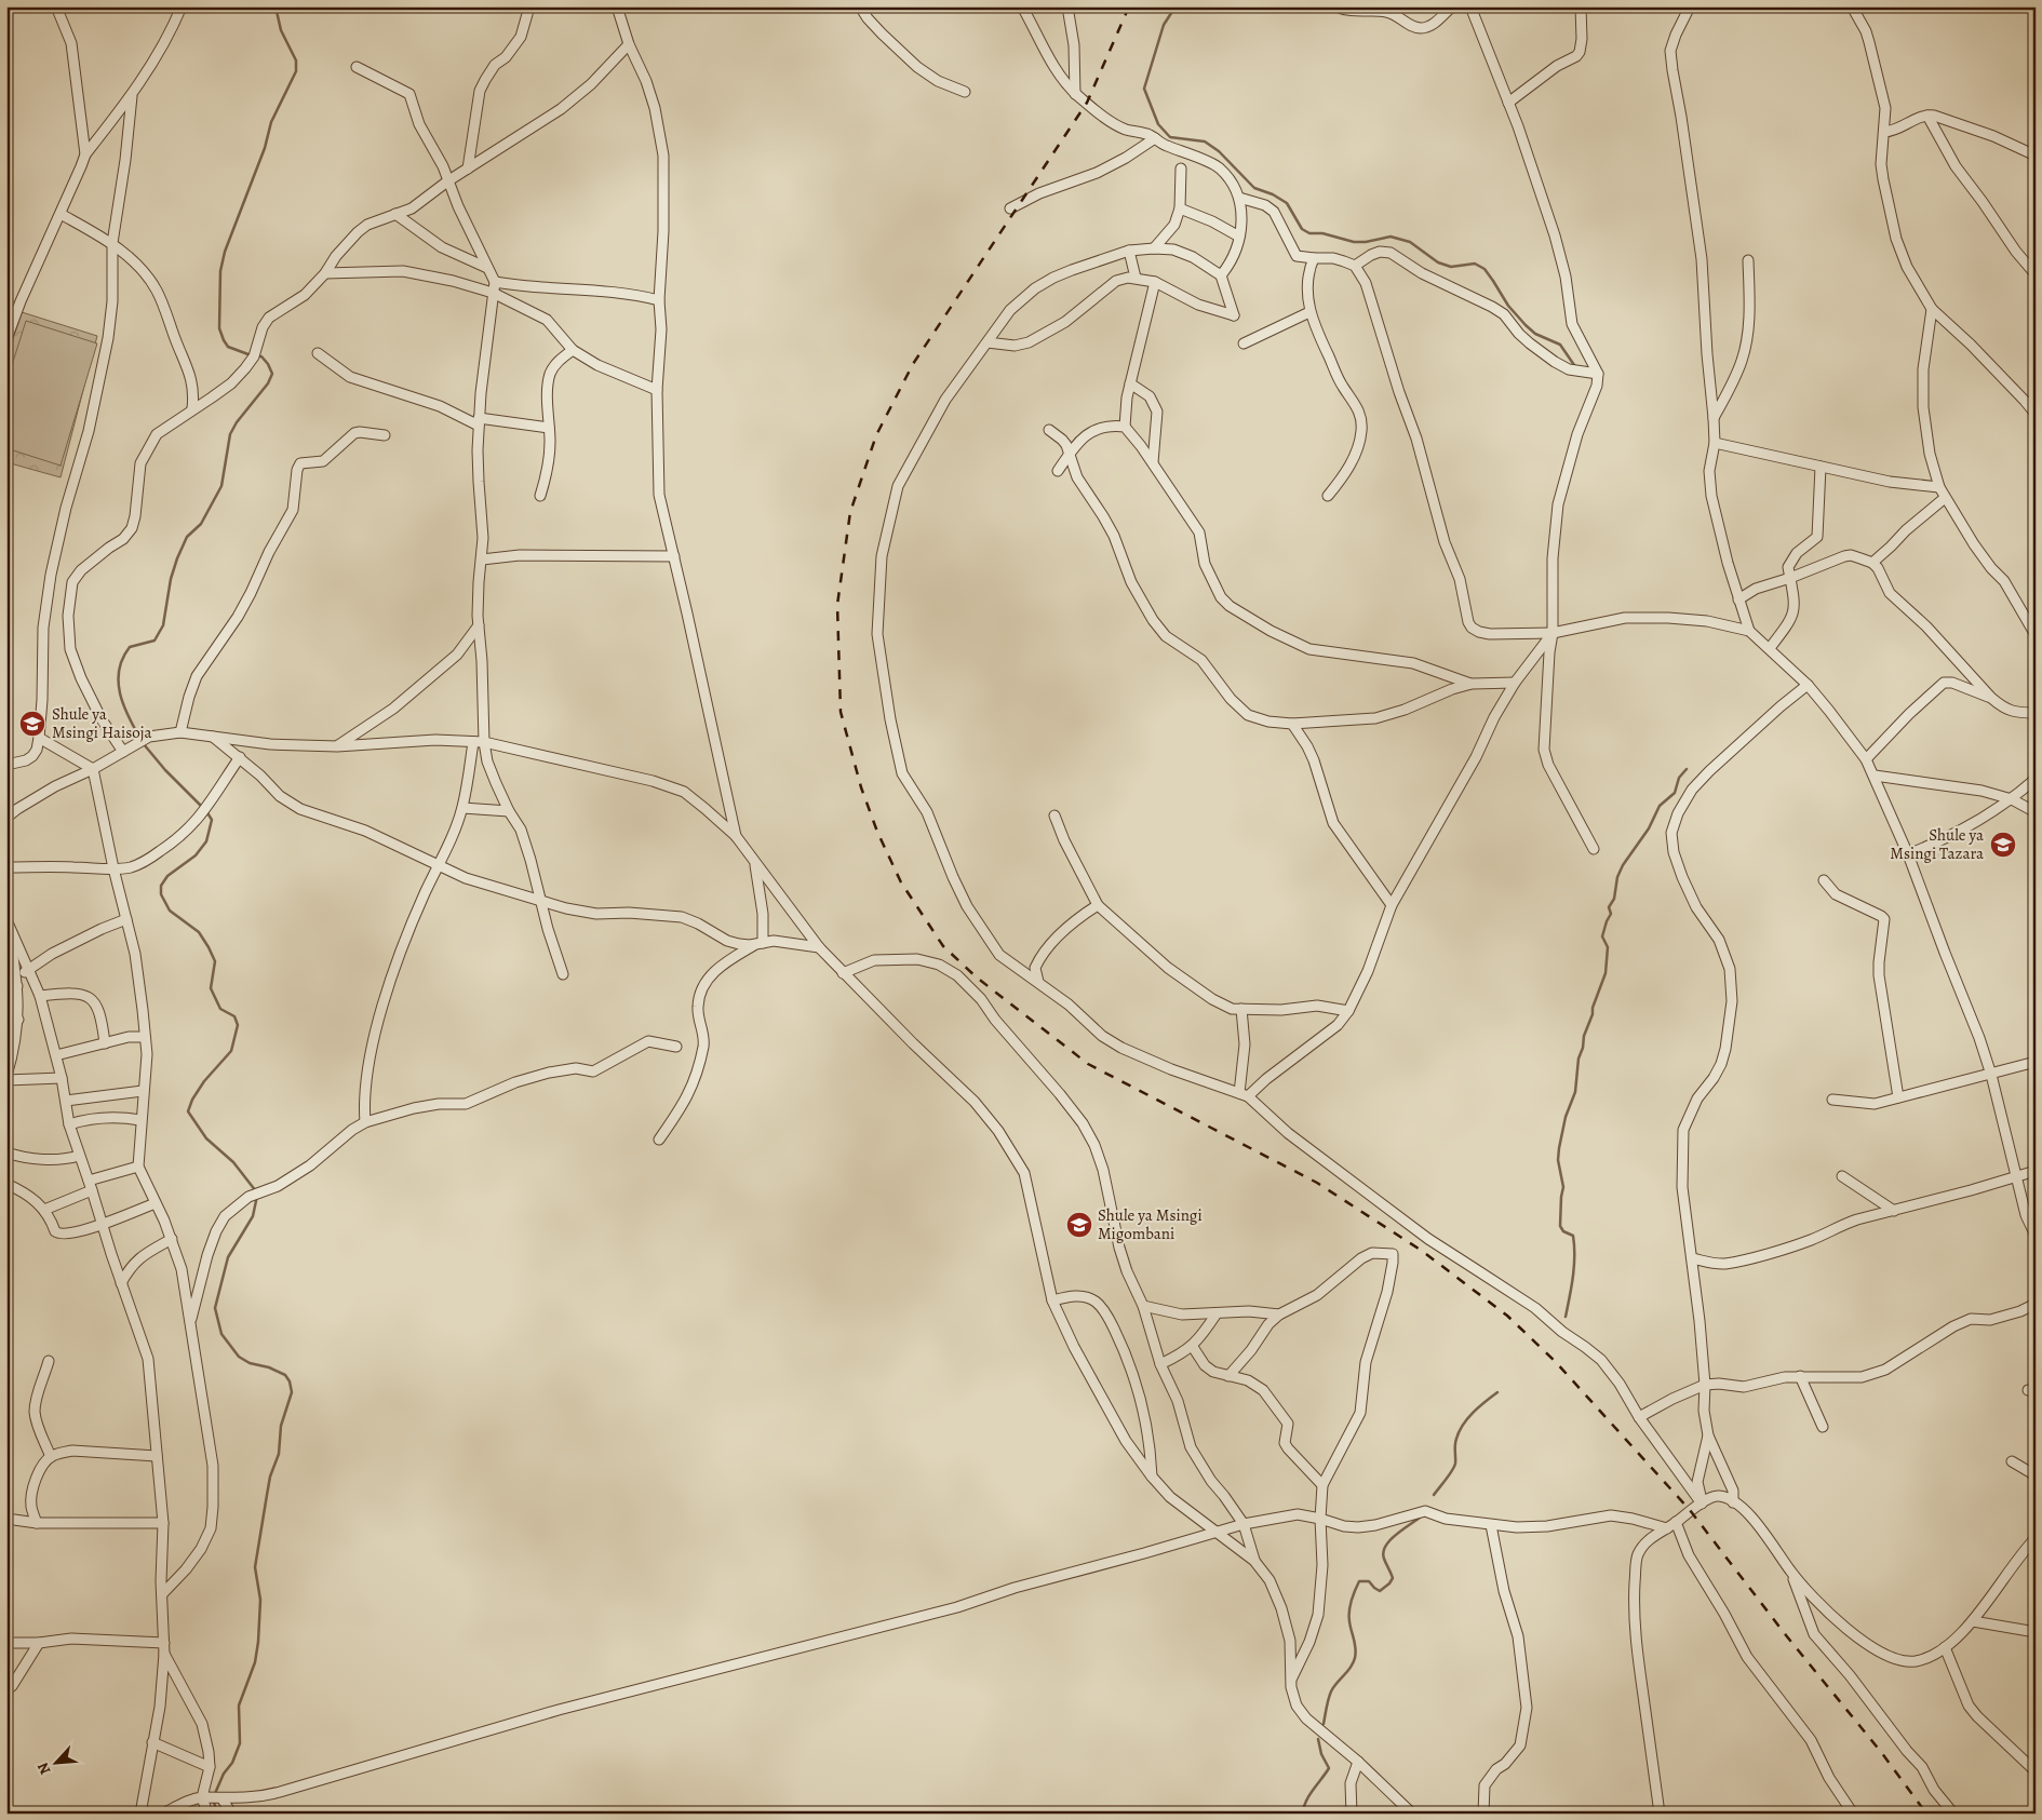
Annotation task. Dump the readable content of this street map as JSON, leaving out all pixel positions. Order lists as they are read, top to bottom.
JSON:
{
  "places": {
    "school or university": ["Shule ya Msingi Haisoja", "Shule ya Msingi Tazara", "Shule ya Msingi Migombani"]
  },
  "north": "bottom left"
}
